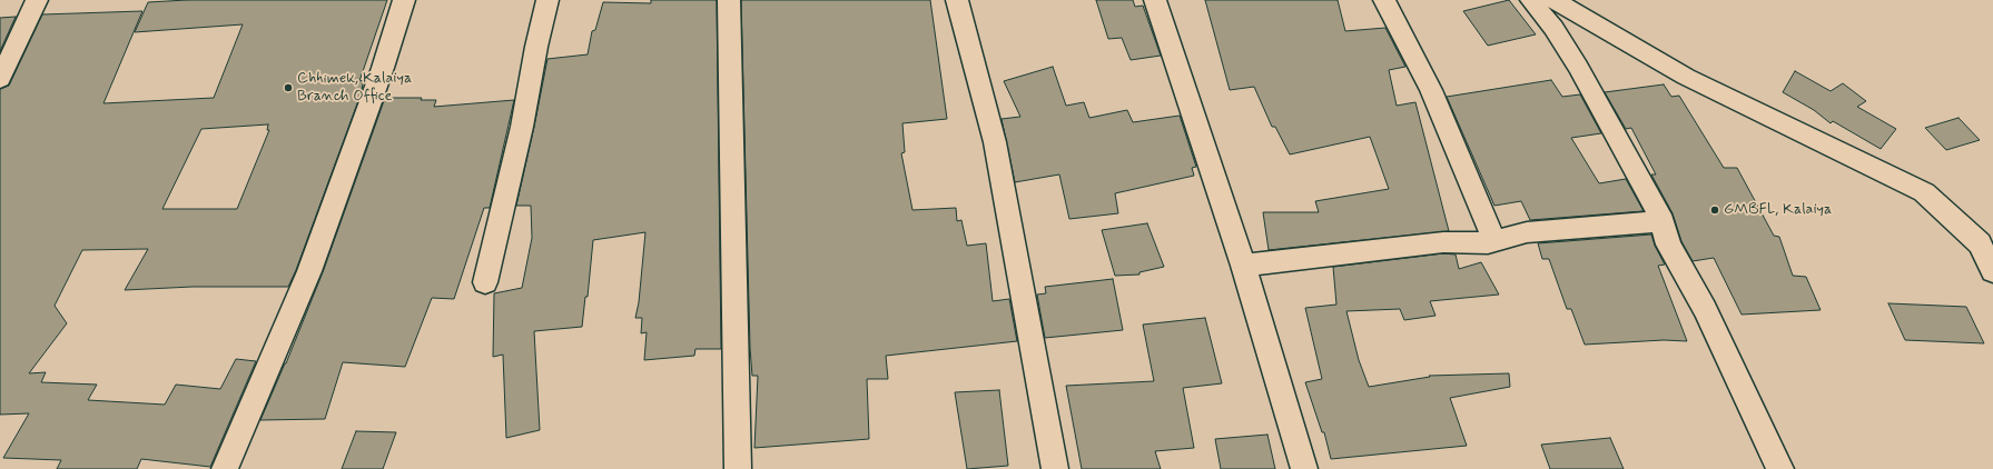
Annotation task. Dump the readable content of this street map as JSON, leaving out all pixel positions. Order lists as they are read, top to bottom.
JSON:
{
  "places": ["Chhimek, Kalaiya Branch Office", "GMBFL, Kalaiya"]
}
